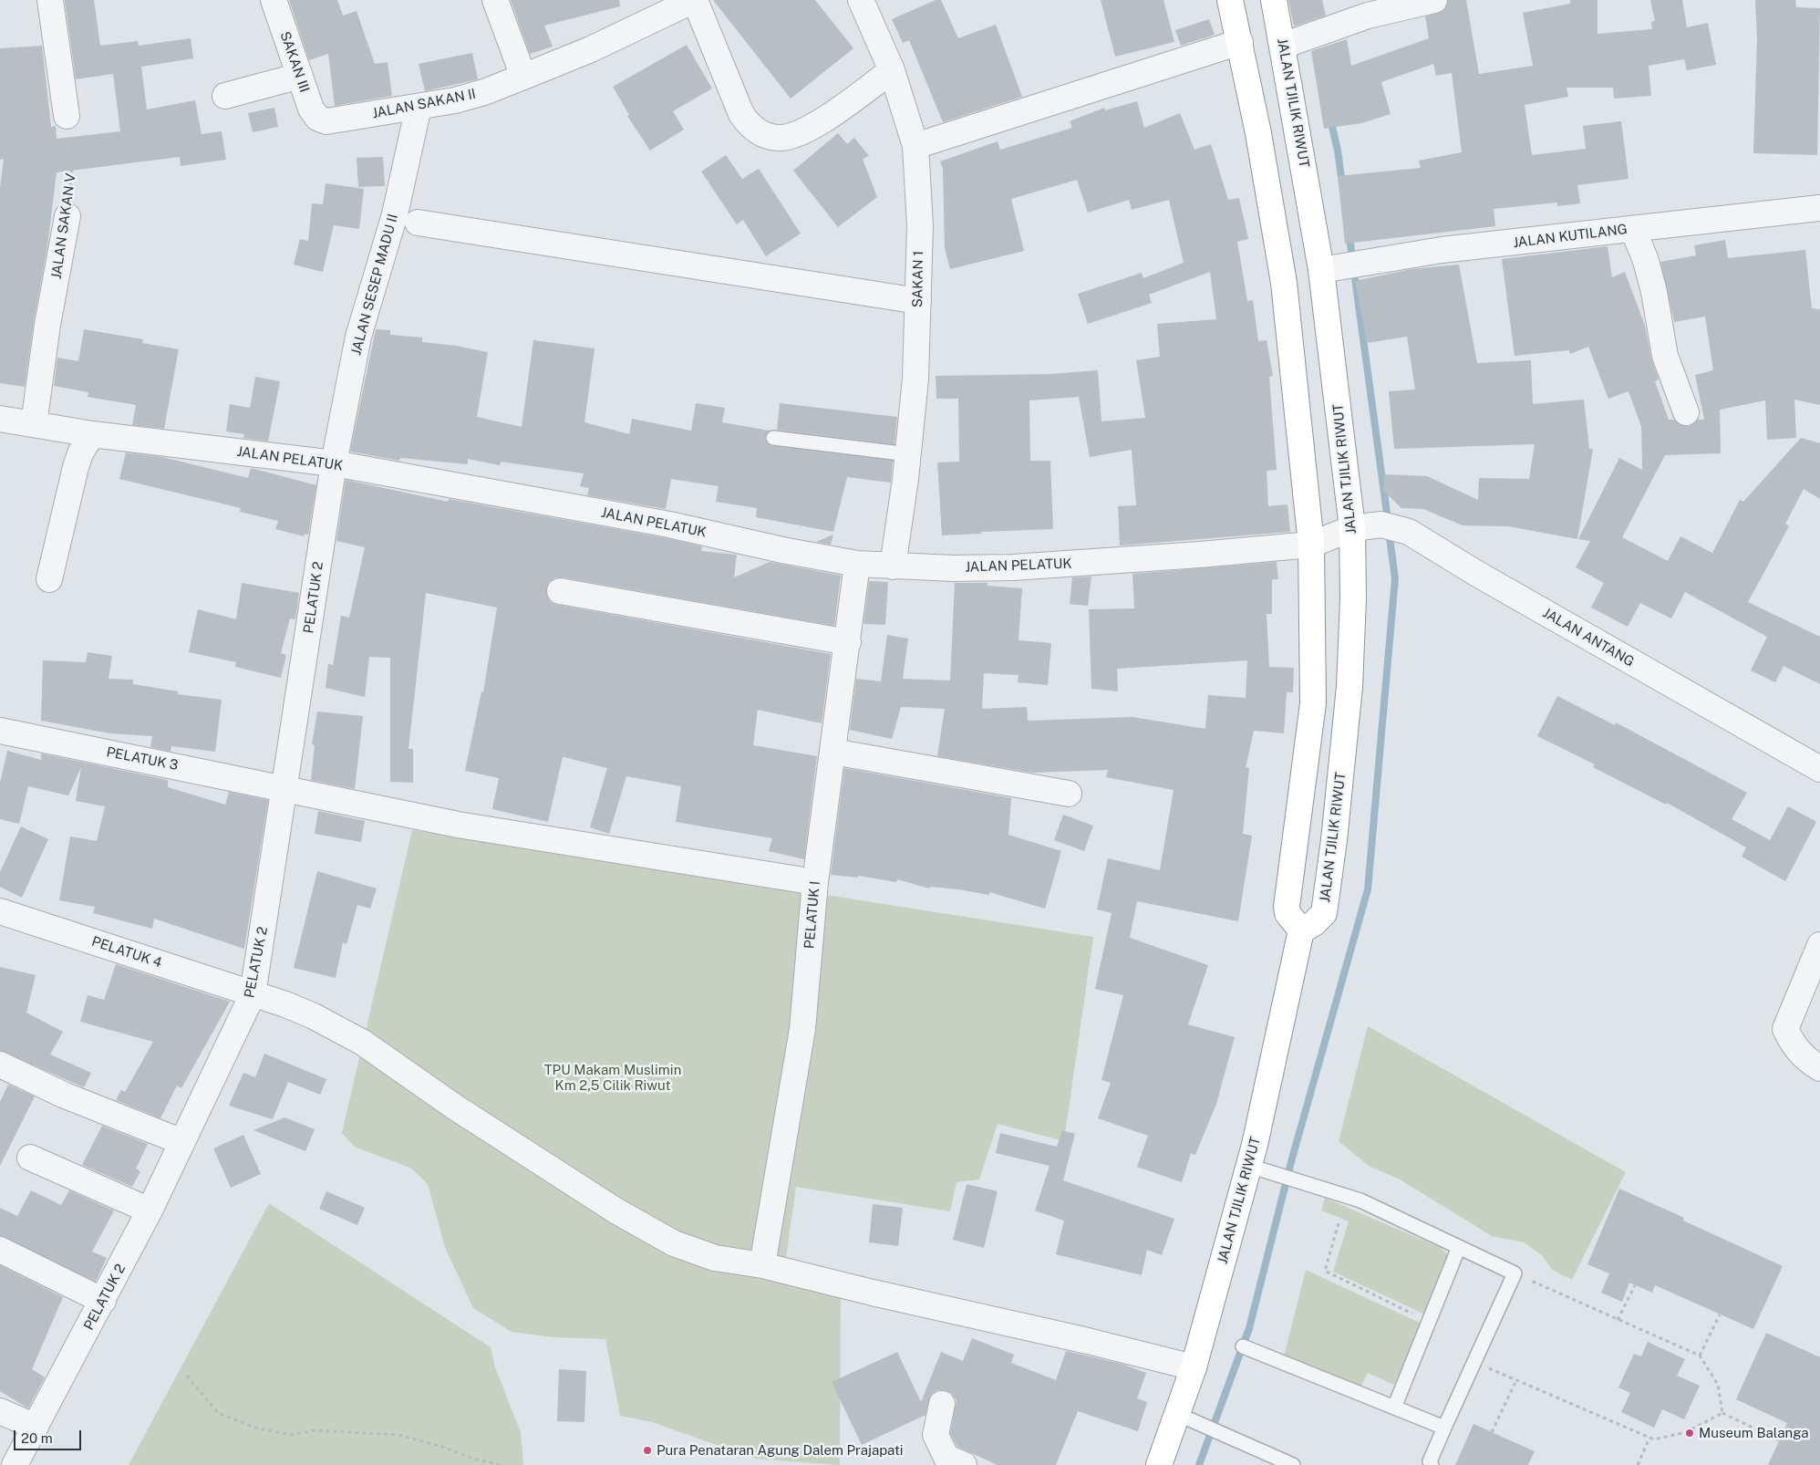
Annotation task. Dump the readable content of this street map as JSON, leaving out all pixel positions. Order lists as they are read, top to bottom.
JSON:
{
  "streets": {
    "highway": ["JALAN TJILIK RIWUT"],
    "street": [
      "SAKAN III",
      "JALAN SAKAN II",
      "JALAN SAKAN V",
      "JALAN KUTILANG",
      "SAKAN 1",
      "JALAN SESEP MADU II",
      "JALAN PELATUK",
      "PELATUK 2",
      "JALAN ANTANG",
      "PELATUK 3",
      "PELATUK I",
      "PELATUK 4"
    ]
  },
  "crossings": [
    ["SAKAN III", "JALAN SAKAN II"],
    ["JALAN TJILIK RIWUT", "JALAN KUTILANG"],
    ["JALAN TJILIK RIWUT", "JALAN ANTANG"],
    ["JALAN TJILIK RIWUT", "PELATUK 4"],
    ["JALAN SAKAN II", "JALAN SESEP MADU II"],
    ["JALAN SAKAN V", "JALAN PELATUK"],
    ["SAKAN 1", "JALAN PELATUK"],
    ["JALAN SESEP MADU II", "JALAN PELATUK"],
    ["JALAN SESEP MADU II", "PELATUK 2"],
    ["JALAN PELATUK", "PELATUK 2"],
    ["JALAN PELATUK", "JALAN ANTANG"],
    ["JALAN PELATUK", "PELATUK I"],
    ["PELATUK 2", "PELATUK 3"],
    ["PELATUK 2", "PELATUK 4"],
    ["PELATUK 3", "PELATUK I"],
    ["PELATUK I", "PELATUK 4"]
  ],
  "parks": ["TPU Makam Muslimin Km 2,5 Cilik Riwut"],
  "places": ["Museum Balanga", "Pura Penataran Agung Dalem Prajapati"],
  "scale_bar": "20 m"
}
